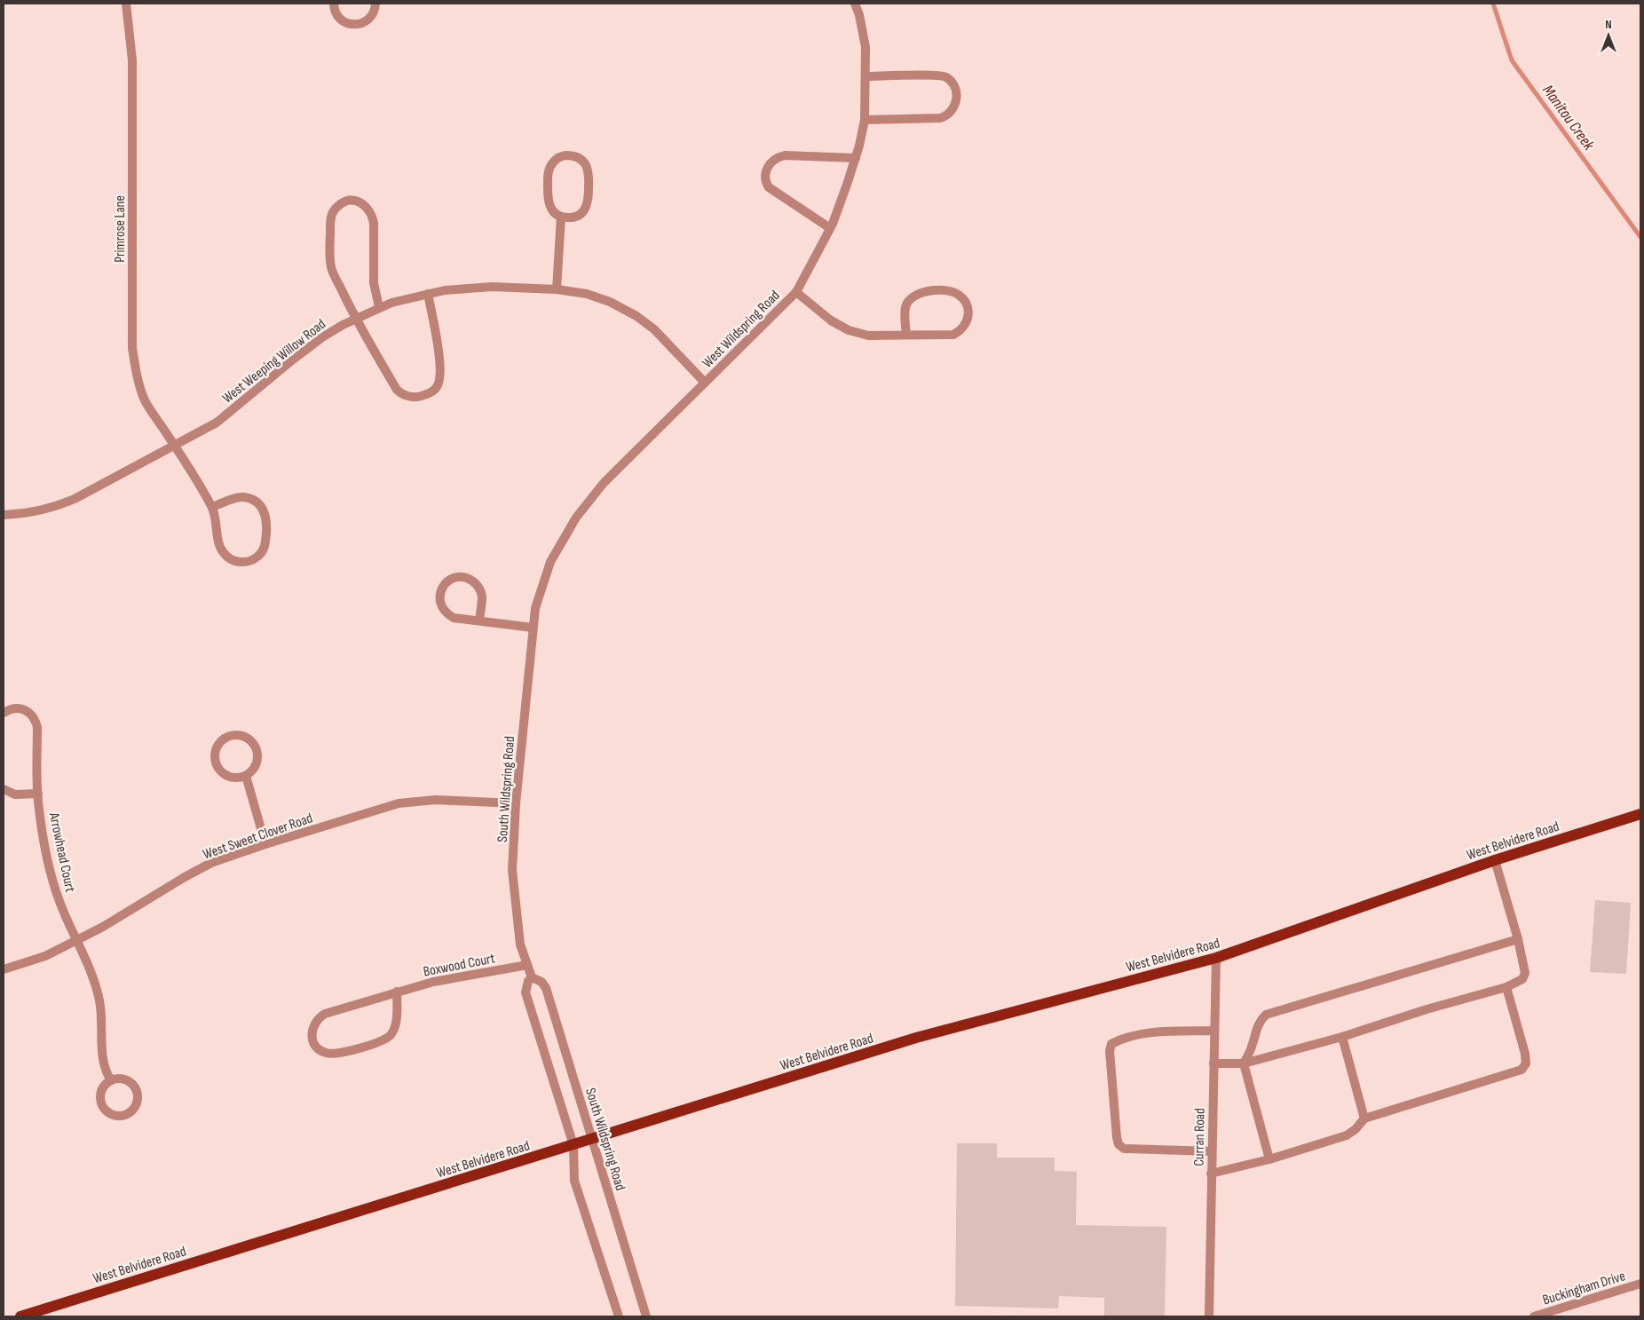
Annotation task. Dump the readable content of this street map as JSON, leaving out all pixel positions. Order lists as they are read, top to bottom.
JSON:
{
  "streets": {
    "main road": ["West Belvidere Road"],
    "street": [
      "Primrose Lane",
      "West Wildspring Road",
      "West Weeping Willow Road",
      "South Wildspring Road",
      "West Sweet Clover Road",
      "Arrowhead Court",
      "Boxwood Court",
      "Curran Road",
      "Buckingham Drive"
    ]
  },
  "crossings": [
    ["Primrose Lane", "West Weeping Willow Road"],
    ["West Wildspring Road", "West Weeping Willow Road"],
    ["West Wildspring Road", "South Wildspring Road"],
    ["South Wildspring Road", "West Sweet Clover Road"],
    ["South Wildspring Road", "West Belvidere Road"],
    ["South Wildspring Road", "Boxwood Court"],
    ["West Sweet Clover Road", "Arrowhead Court"],
    ["West Belvidere Road", "Curran Road"]
  ],
  "water": ["Manitou Creek"],
  "north": "top"
}
